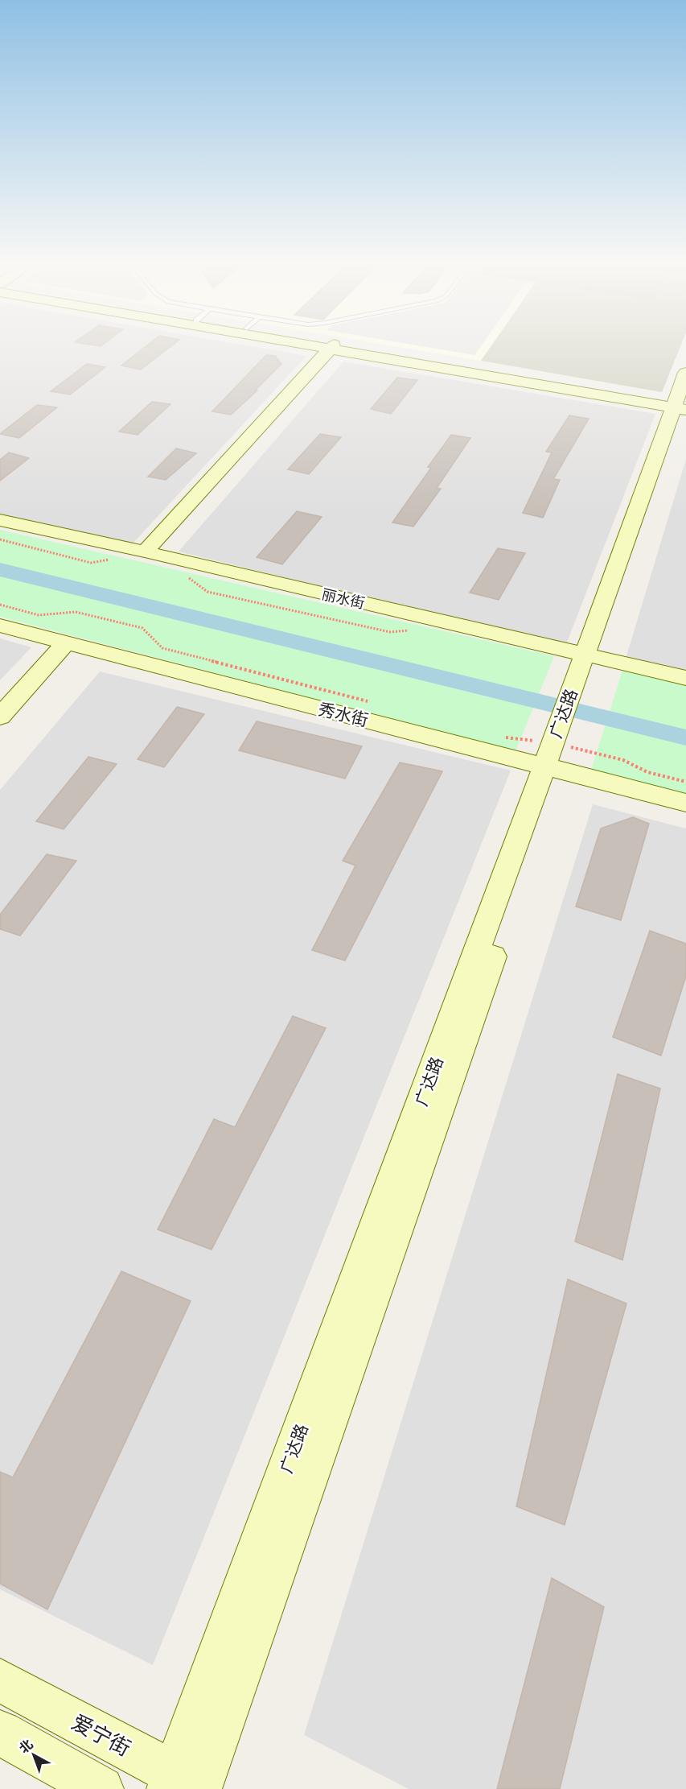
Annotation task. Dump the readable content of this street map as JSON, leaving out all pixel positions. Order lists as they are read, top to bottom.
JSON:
{
  "streets": {
    "main road": [
      "丽水街",
      "广达路",
      "秀水街",
      "爱宁街"
    ]
  },
  "crossings": [
    ["丽水街", "广达路"],
    ["广达路", "秀水街"],
    ["广达路", "爱宁街"]
  ],
  "north": "top left"
}
